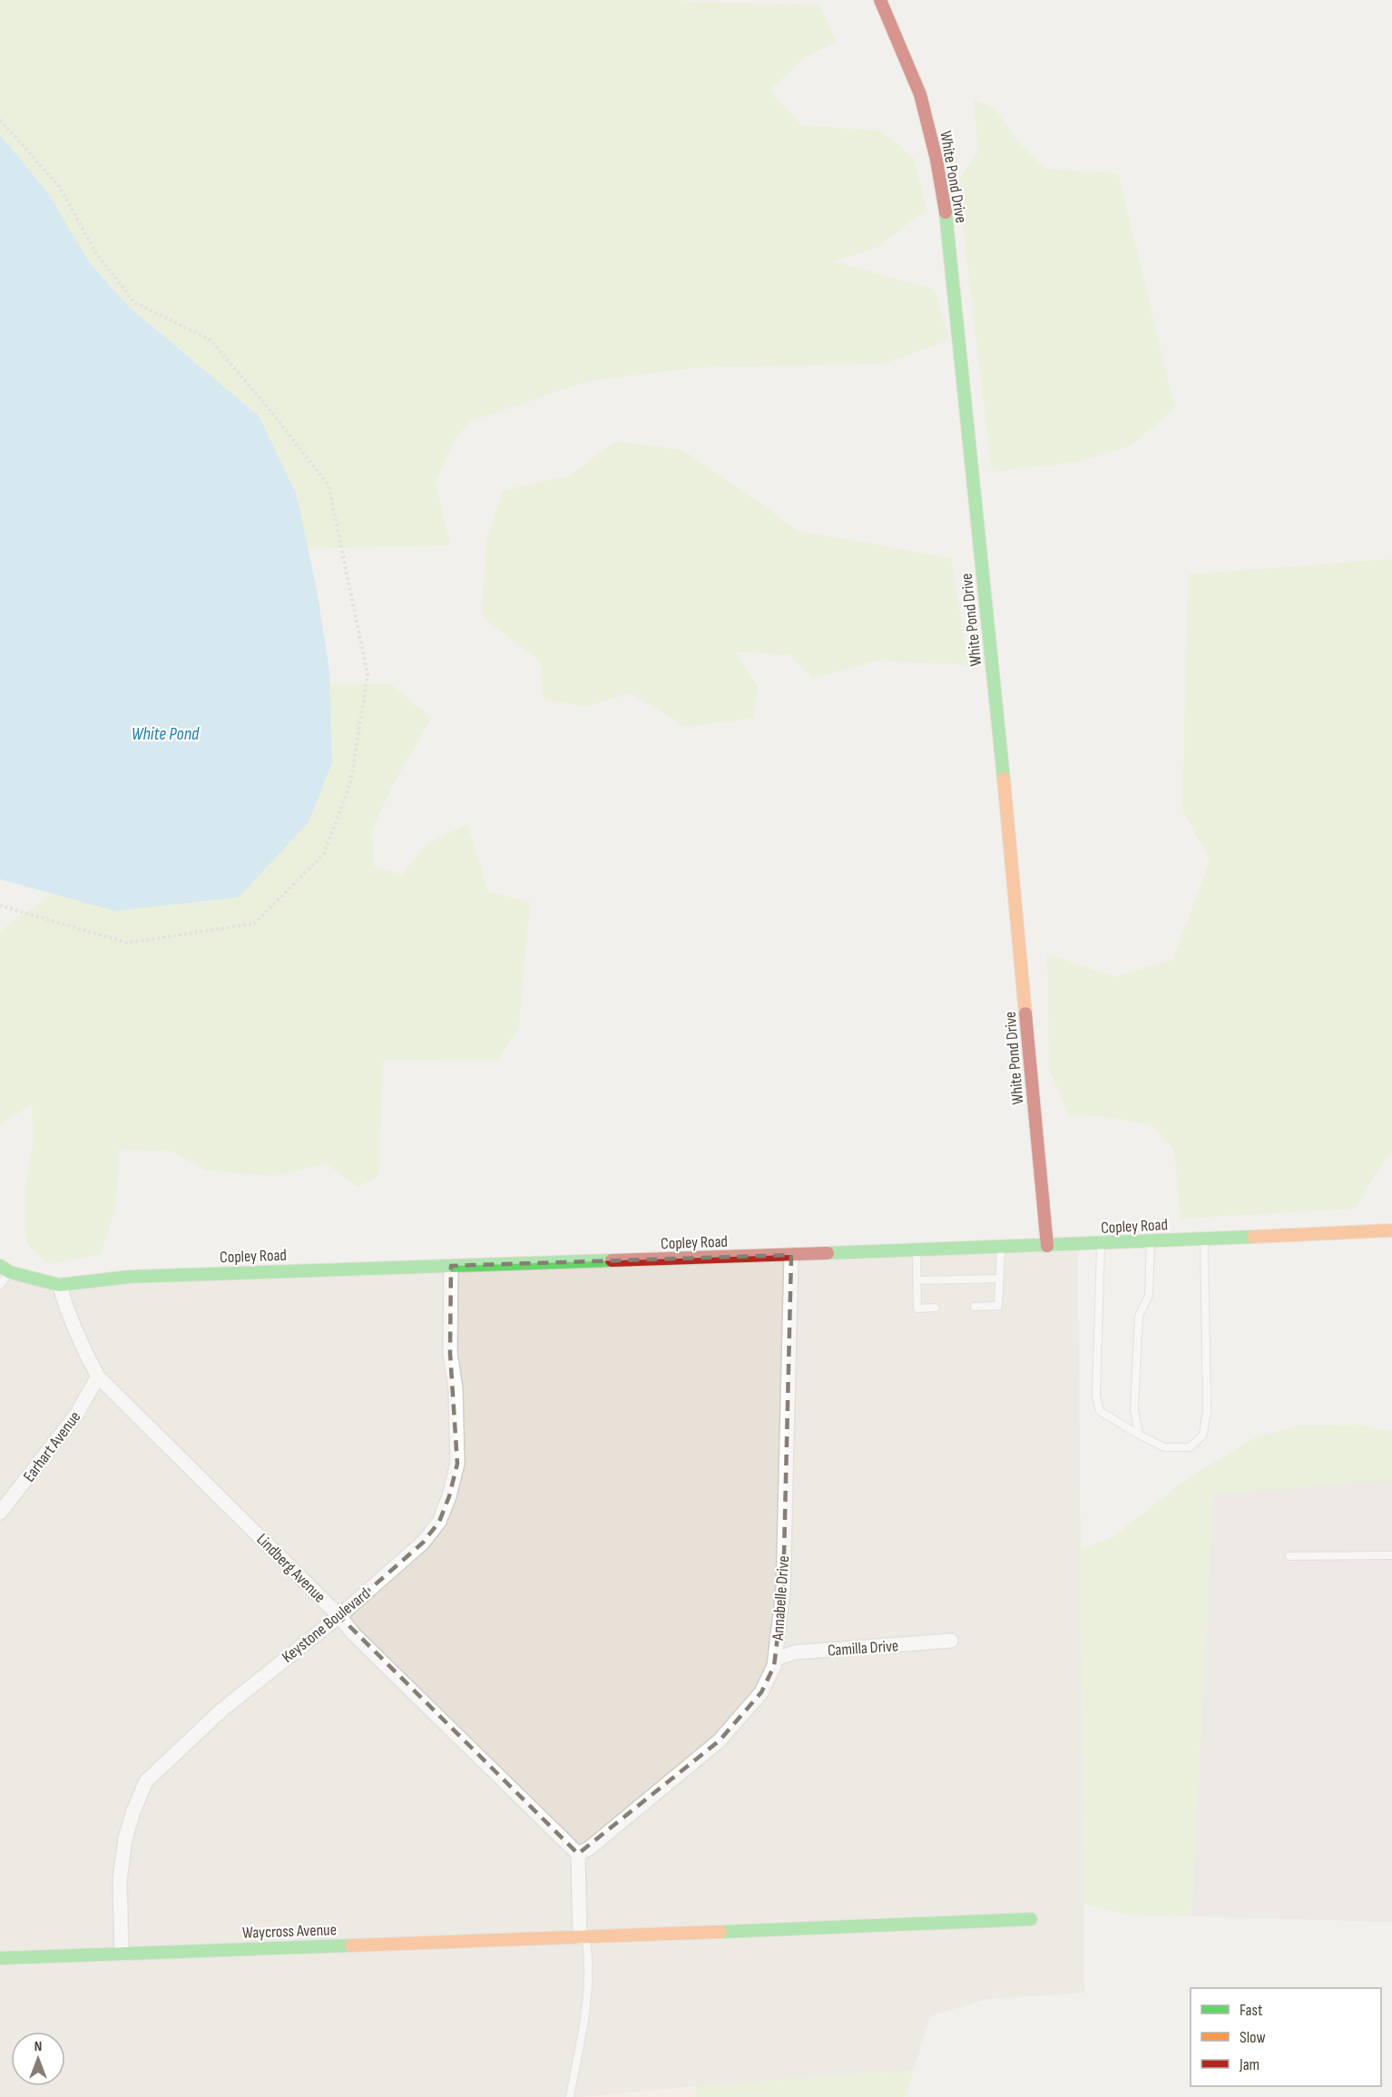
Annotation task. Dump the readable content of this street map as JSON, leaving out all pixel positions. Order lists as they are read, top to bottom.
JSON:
{
  "streets": {
    "street": [
      "White Pond Drive",
      "Copley Road",
      "Earhart Avenue",
      "Lindberg Avenue",
      "Annabelle Drive",
      "Keystone Boulevard",
      "Camilla Drive",
      "Waycross Avenue"
    ]
  },
  "crossings": [
    ["White Pond Drive", "Copley Road"],
    ["Copley Road", "Lindberg Avenue"],
    ["Copley Road", "Annabelle Drive"],
    ["Copley Road", "Keystone Boulevard"],
    ["Earhart Avenue", "Lindberg Avenue"],
    ["Lindberg Avenue", "Annabelle Drive"],
    ["Lindberg Avenue", "Keystone Boulevard"],
    ["Annabelle Drive", "Camilla Drive"],
    ["Keystone Boulevard", "Waycross Avenue"]
  ],
  "water": ["White Pond"],
  "legend": ["Fast", "Slow", "Jam"],
  "north": "top"
}
